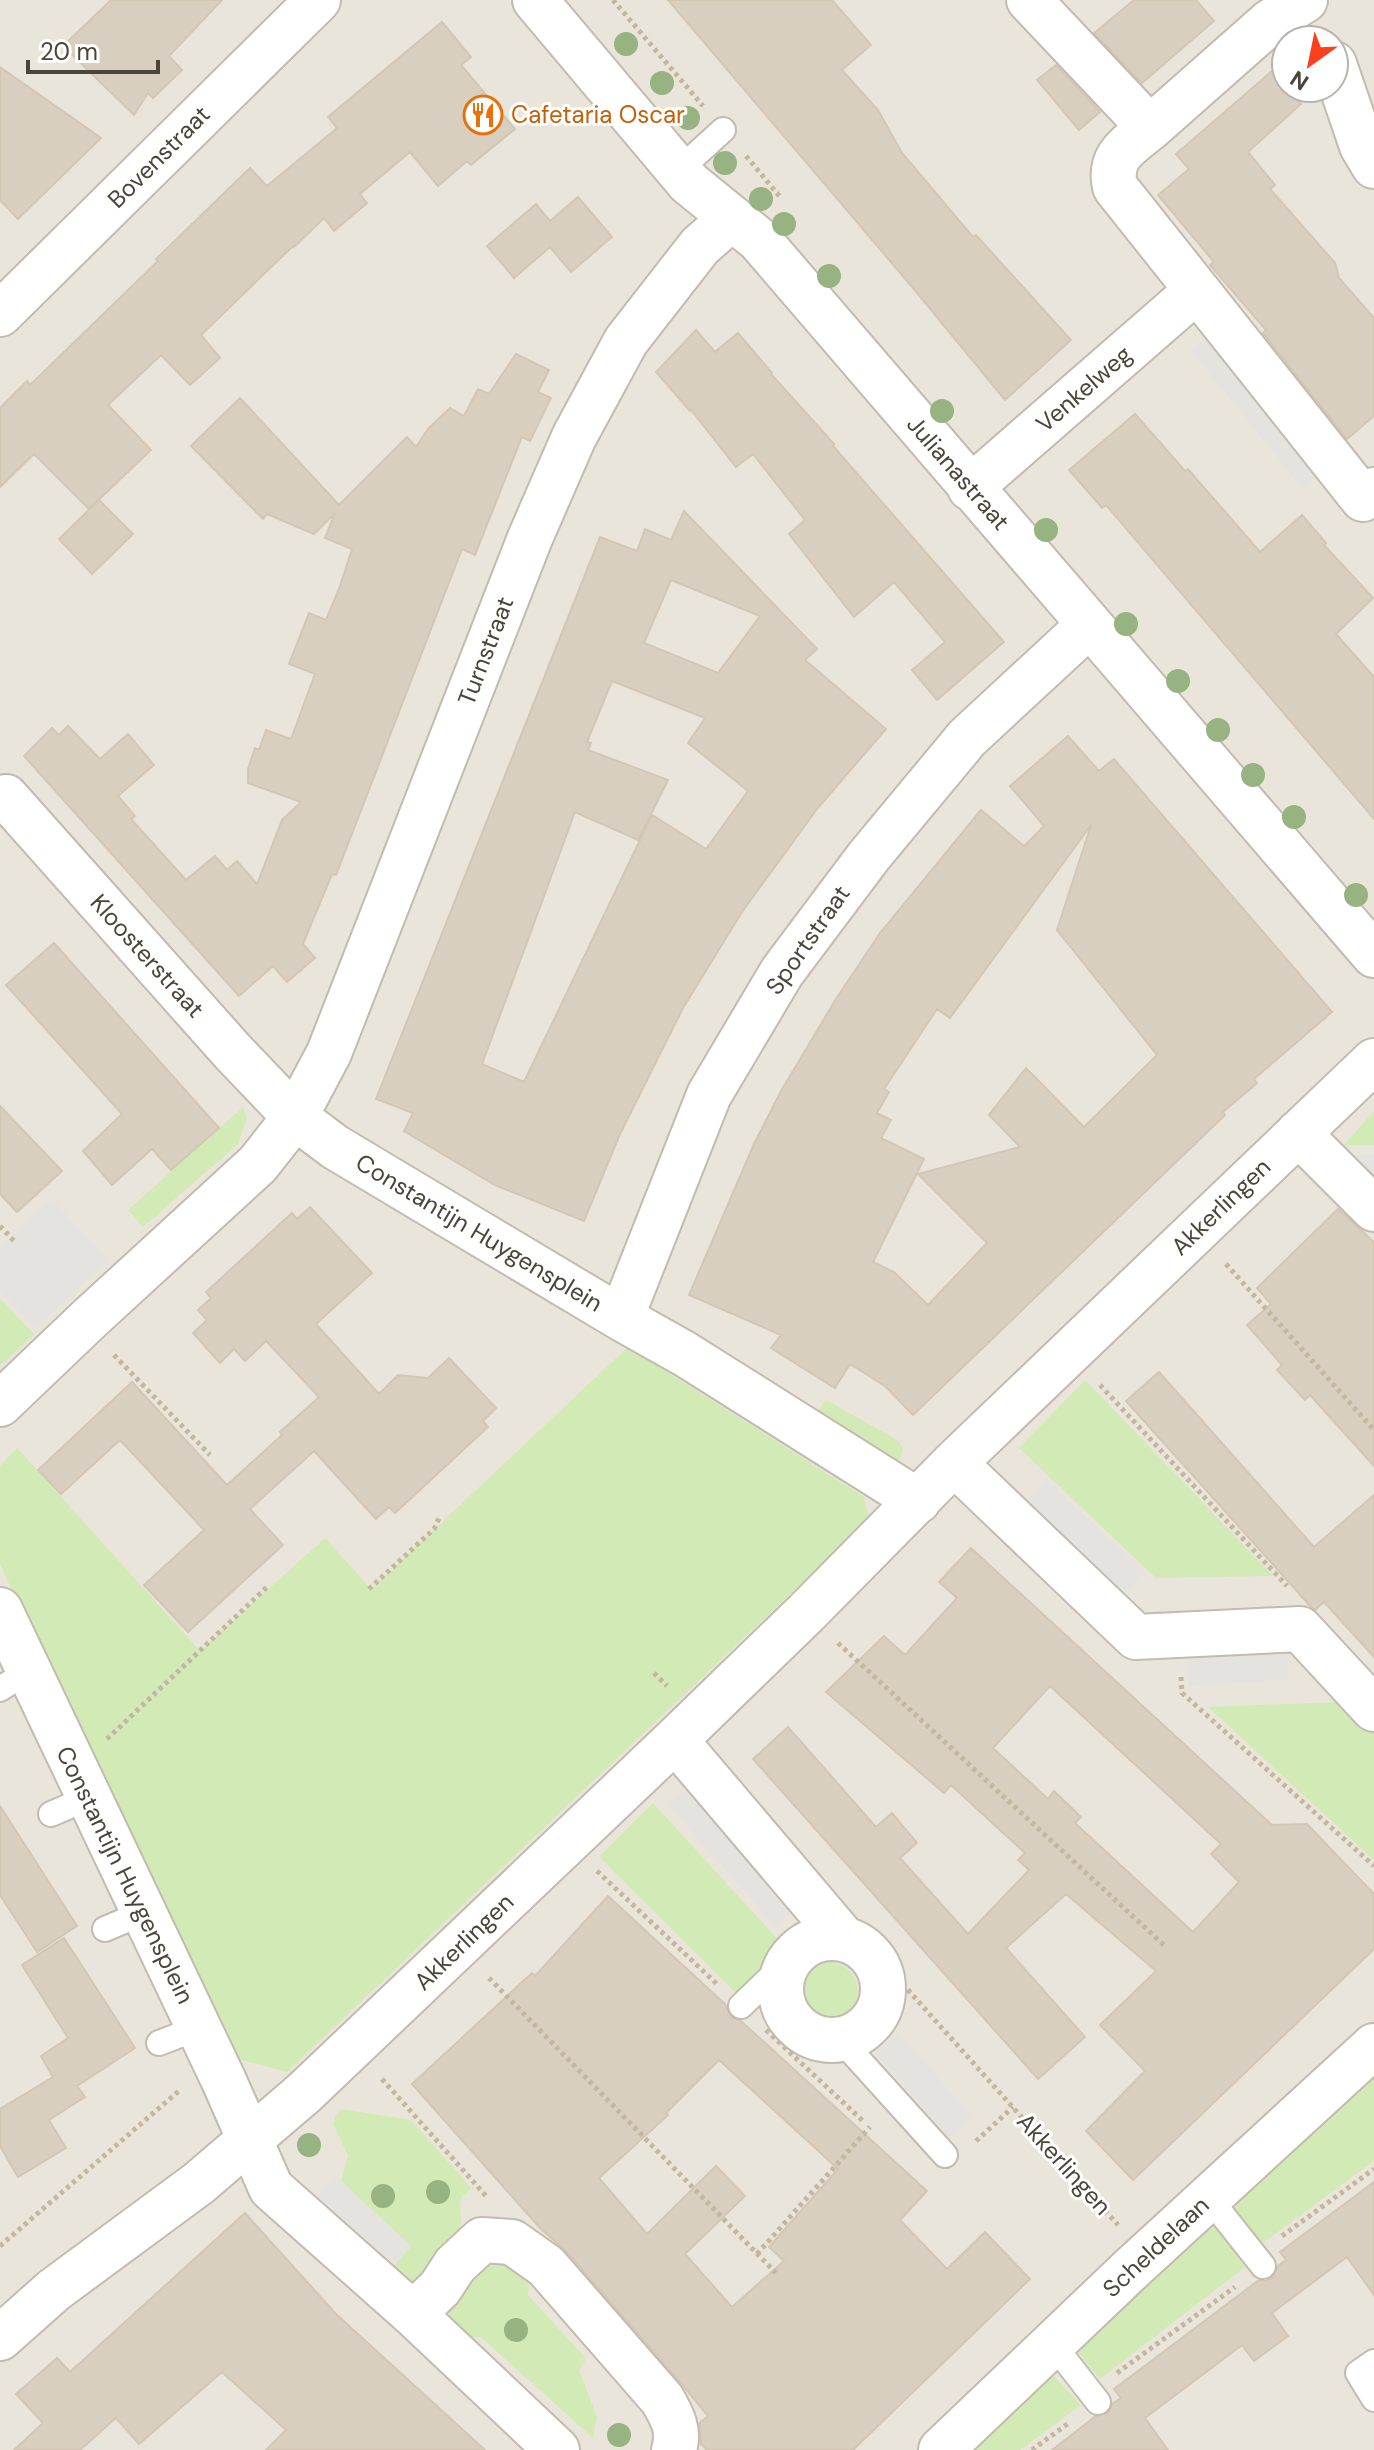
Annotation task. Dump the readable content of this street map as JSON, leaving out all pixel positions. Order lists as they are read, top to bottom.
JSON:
{
  "streets": {
    "street": [
      "Bovenstraat",
      "Venkelweg",
      "Julianastraat",
      "Turnstraat",
      "Sportstraat",
      "Kloosterstraat",
      "Akkerlingen",
      "Constantijn Huygensplein",
      "Scheldelaan"
    ]
  },
  "crossings": [
    ["Venkelweg", "Julianastraat"],
    ["Julianastraat", "Turnstraat"],
    ["Julianastraat", "Sportstraat"],
    ["Turnstraat", "Kloosterstraat"],
    ["Turnstraat", "Constantijn Huygensplein"],
    ["Sportstraat", "Constantijn Huygensplein"],
    ["Kloosterstraat", "Constantijn Huygensplein"],
    ["Akkerlingen", "Constantijn Huygensplein"],
    ["Akkerlingen", "Scheldelaan"]
  ],
  "places": {
    "restaurant": ["Cafetaria Oscar"]
  },
  "scale_bar": "20 m",
  "north": "bottom left"
}
